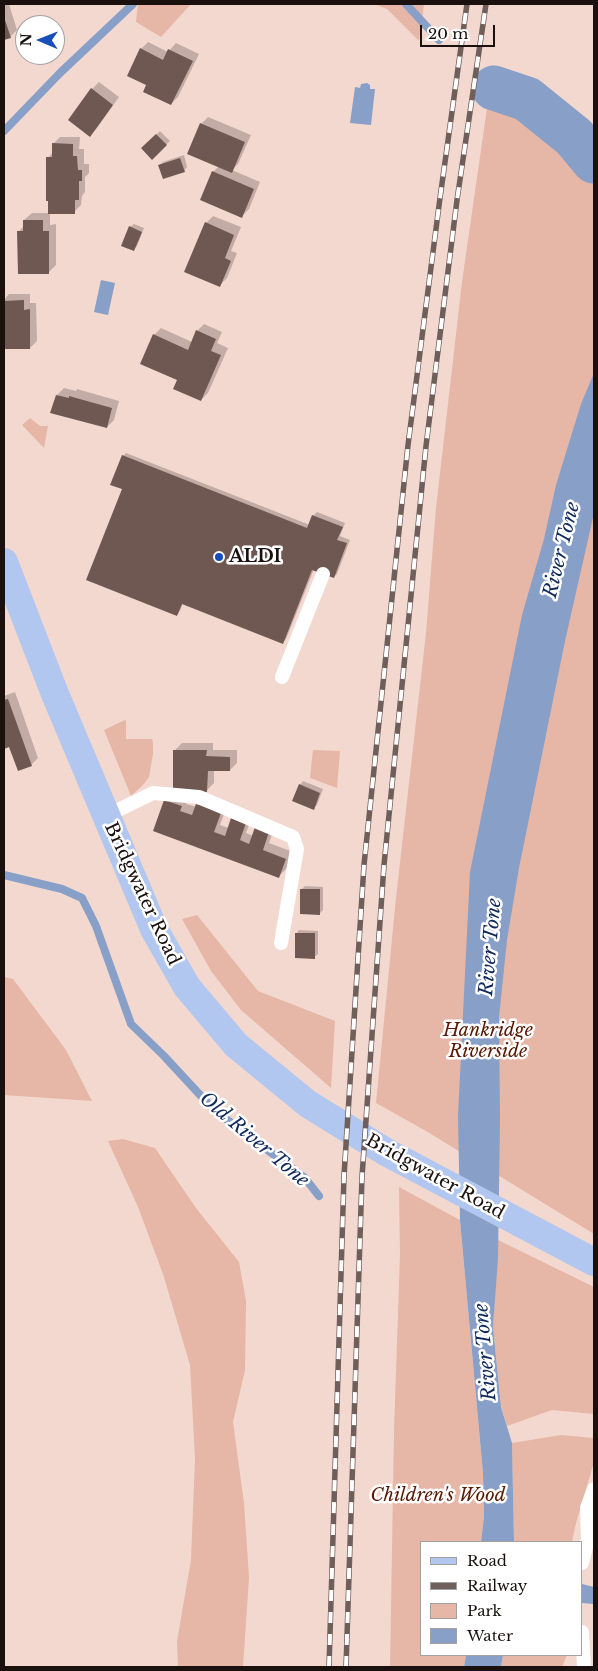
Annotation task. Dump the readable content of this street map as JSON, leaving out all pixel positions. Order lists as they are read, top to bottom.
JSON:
{
  "streets": {
    "main road": ["Bridgwater Road"]
  },
  "water": ["River Tone", "Old River Tone"],
  "parks": ["Hankridge Riverside", "Children's Wood"],
  "places": ["ALDI"],
  "legend": [
    "Road",
    "Railway",
    "Park",
    "Water"
  ],
  "scale_bar": "20 m",
  "north": "left"
}
